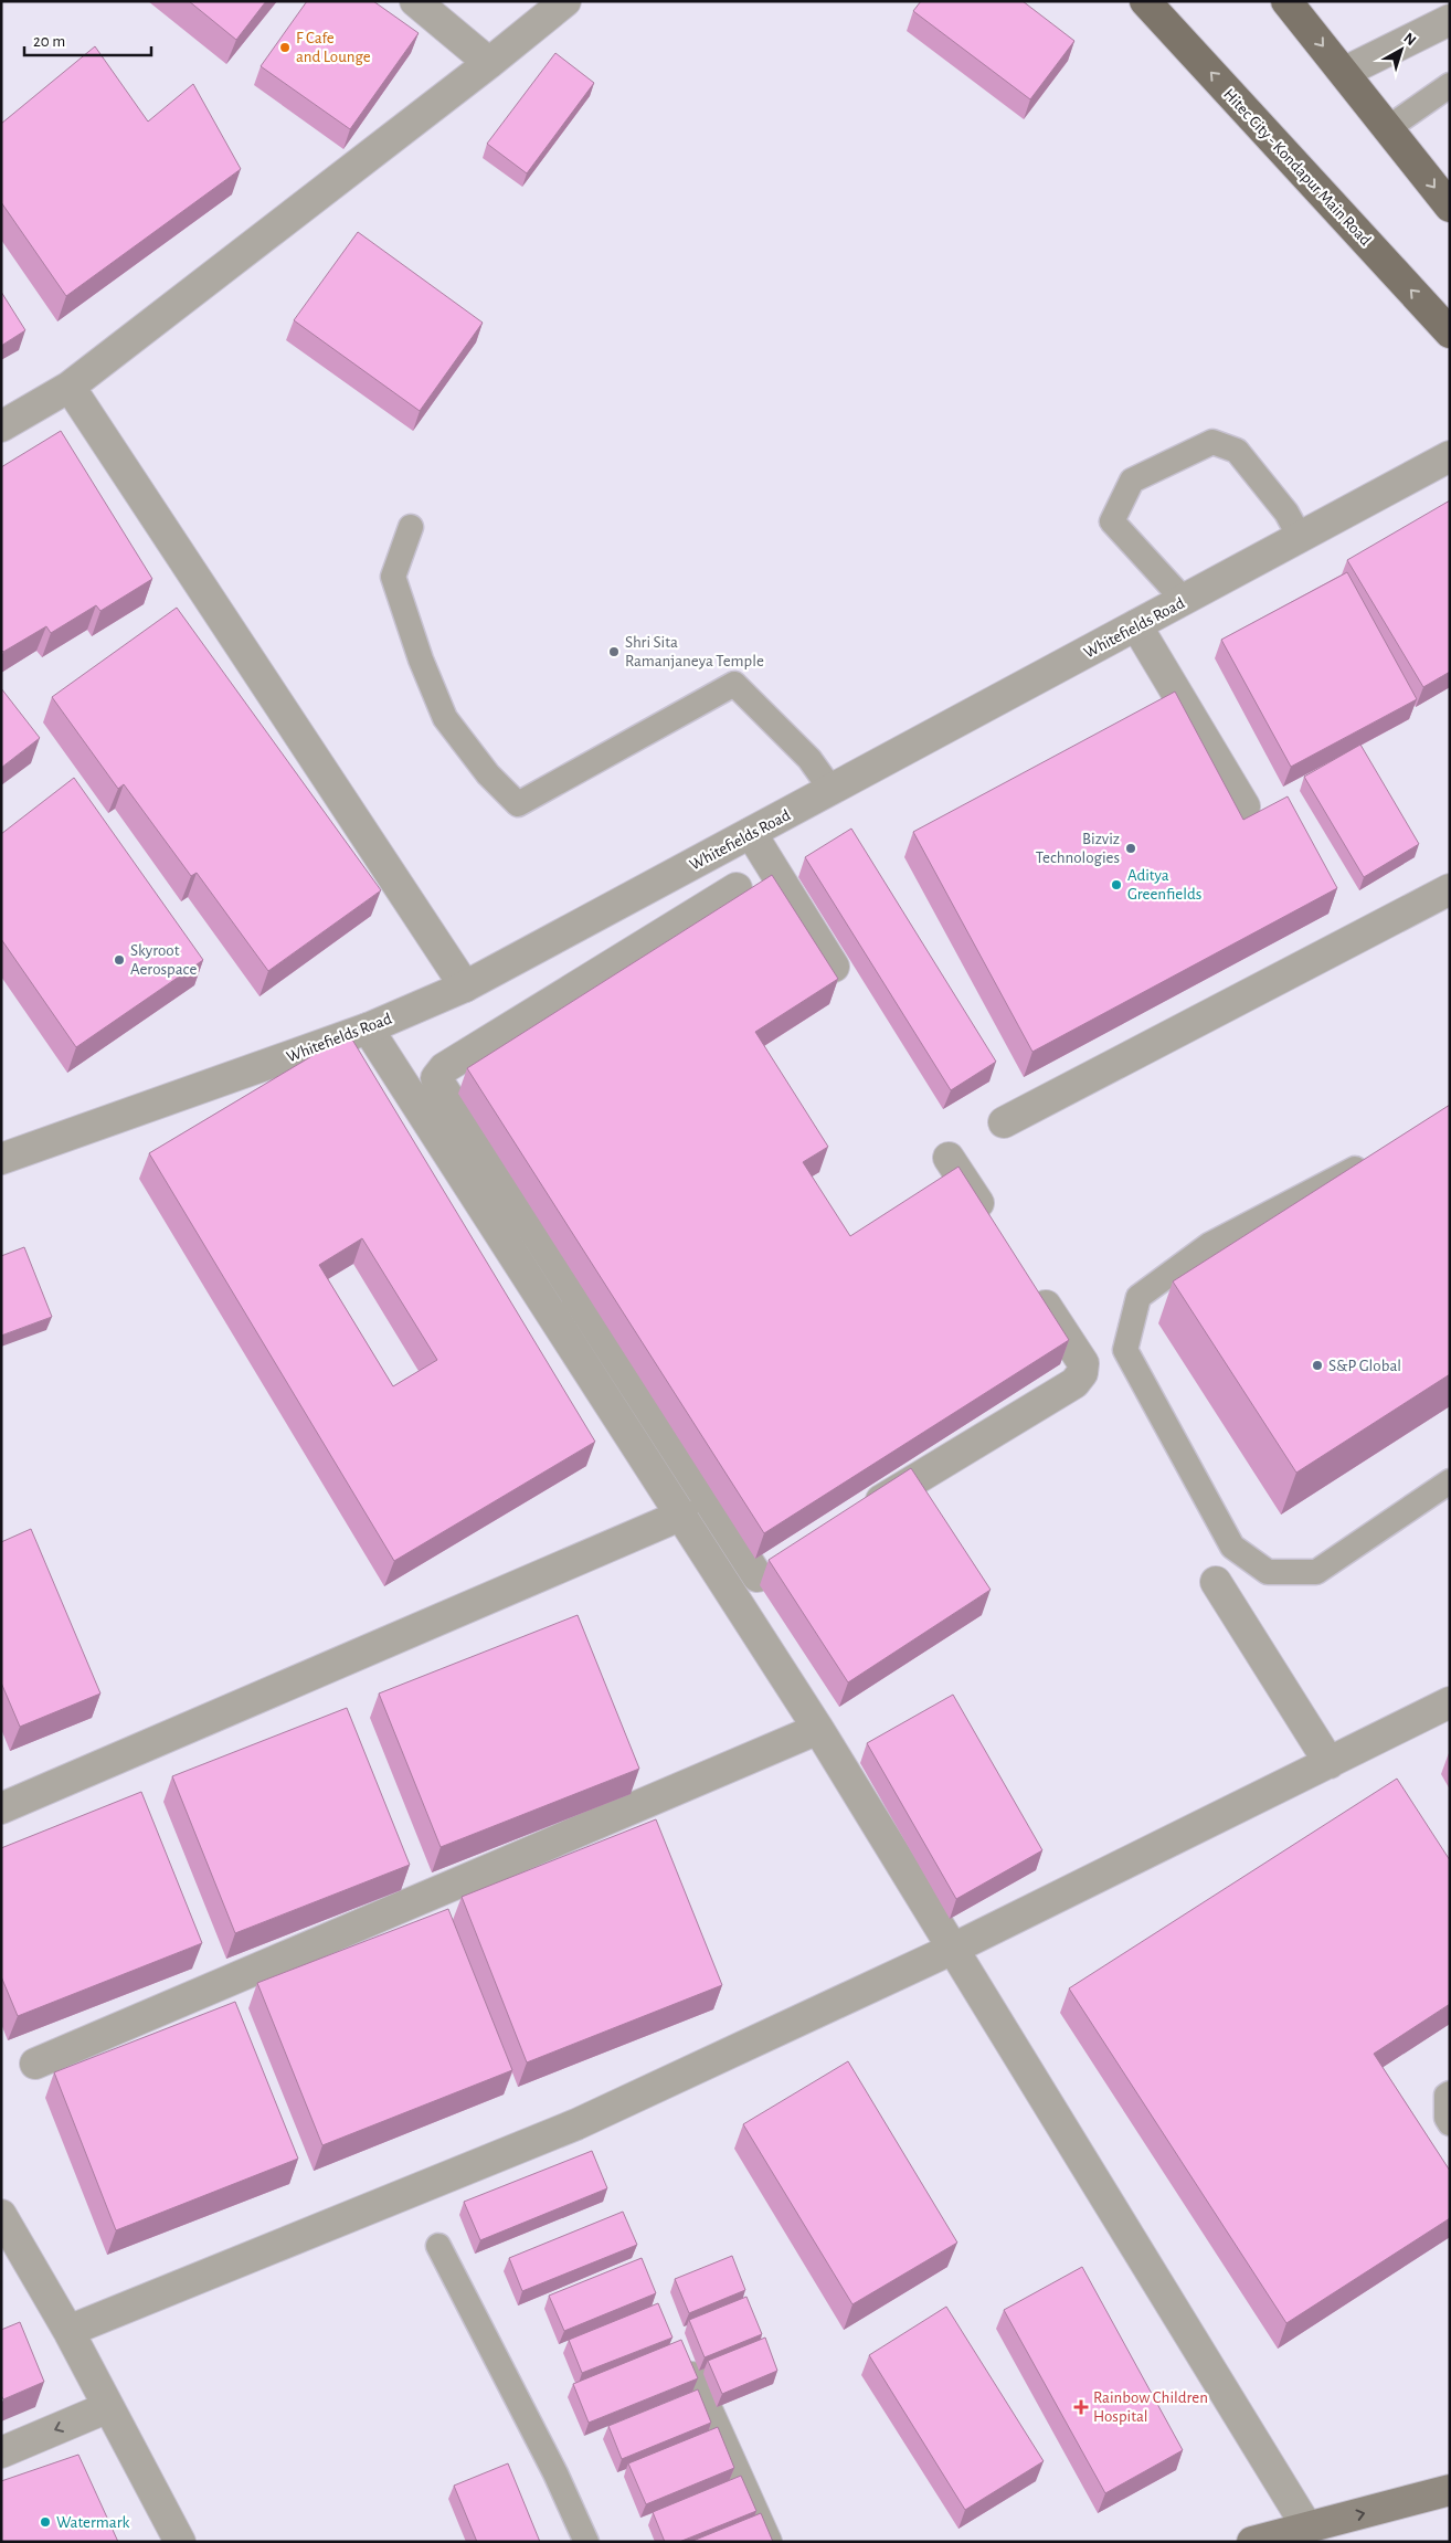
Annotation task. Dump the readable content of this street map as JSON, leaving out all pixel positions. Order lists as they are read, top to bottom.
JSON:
{
  "streets": {
    "main road": ["Hitec City - Kondapur Main Road"],
    "street": ["Whitefields Road"]
  },
  "places": {
    "other": [
      "F Cafe and Lounge",
      "Shri Sita Ramanjaneya Temple",
      "Bizviz Technologies",
      "Aditya Greenfields",
      "Skyroot Aerospace",
      "S&P Global",
      "Watermark"
    ],
    "health": ["Rainbow Children Hospital"]
  },
  "scale_bar": "20 m",
  "north": "top right"
}
